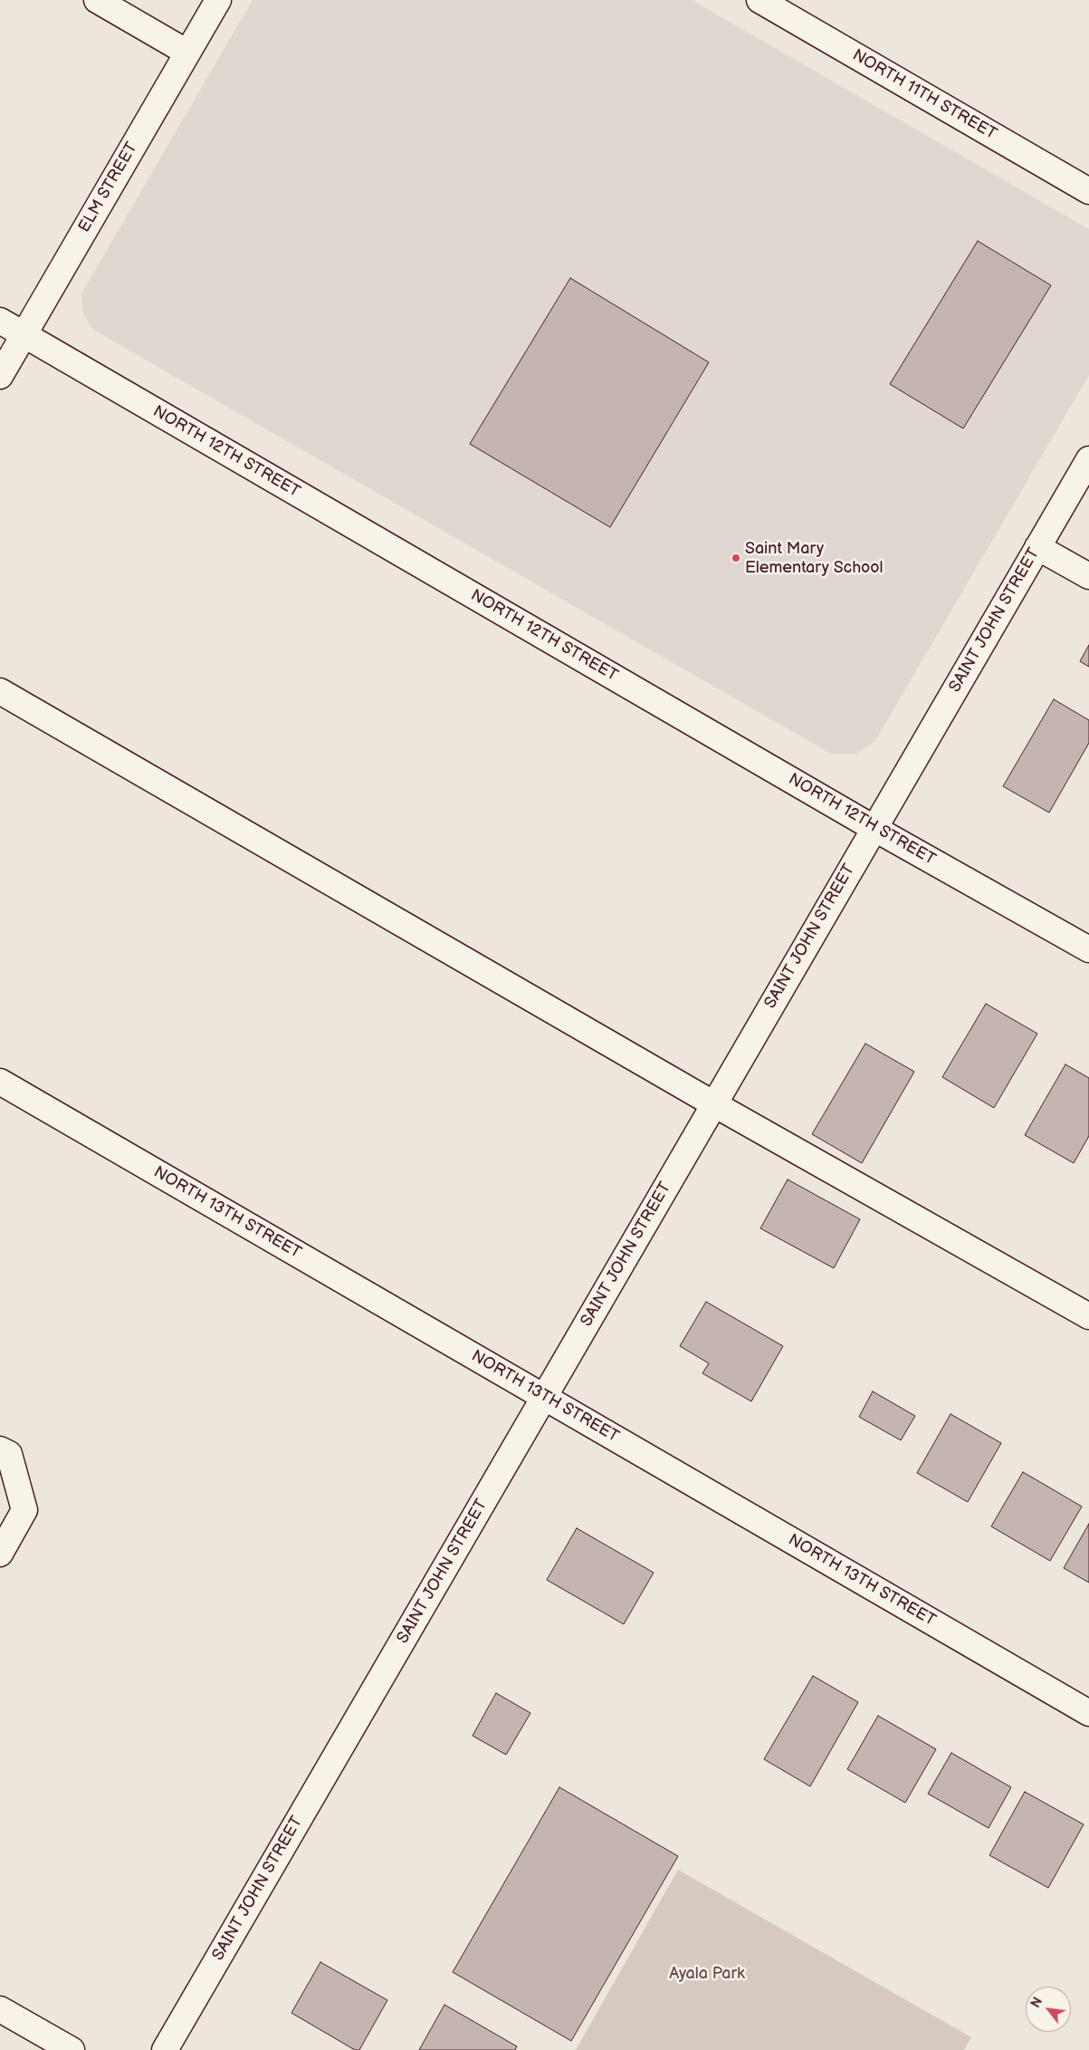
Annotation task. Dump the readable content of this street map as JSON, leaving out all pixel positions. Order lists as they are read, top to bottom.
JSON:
{
  "streets": {
    "street": [
      "NORTH 11TH STREET",
      "ELM STREET",
      "NORTH 12TH STREET",
      "SAINT JOHN STREET",
      "NORTH 13TH STREET"
    ]
  },
  "crossings": [
    ["ELM STREET", "NORTH 12TH STREET"],
    ["NORTH 12TH STREET", "SAINT JOHN STREET"],
    ["SAINT JOHN STREET", "NORTH 13TH STREET"]
  ],
  "parks": ["Ayala Park"],
  "places": ["Saint Mary Elementary School"],
  "north": "top left"
}
